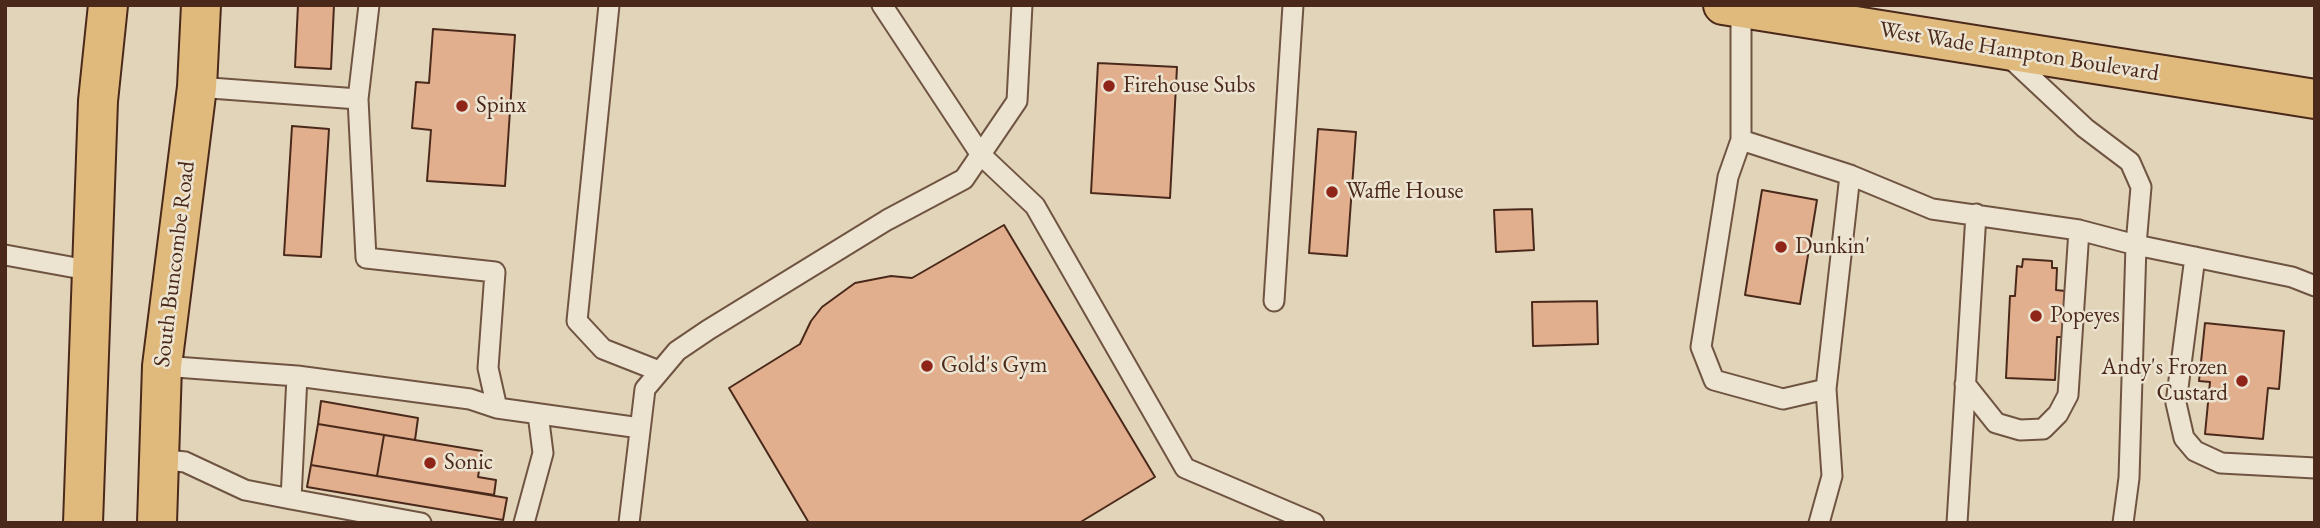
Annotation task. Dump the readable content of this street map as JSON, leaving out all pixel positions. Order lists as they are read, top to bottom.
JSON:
{
  "streets": {
    "main road": ["West Wade Hampton Boulevard", "South Buncombe Road"]
  },
  "places": [
    "Firehouse Subs",
    "Spinx",
    "Waffle House",
    "Dunkin'",
    "Popeyes",
    "Gold's Gym",
    "Andy's Frozen Custard",
    "Sonic"
  ]
}
